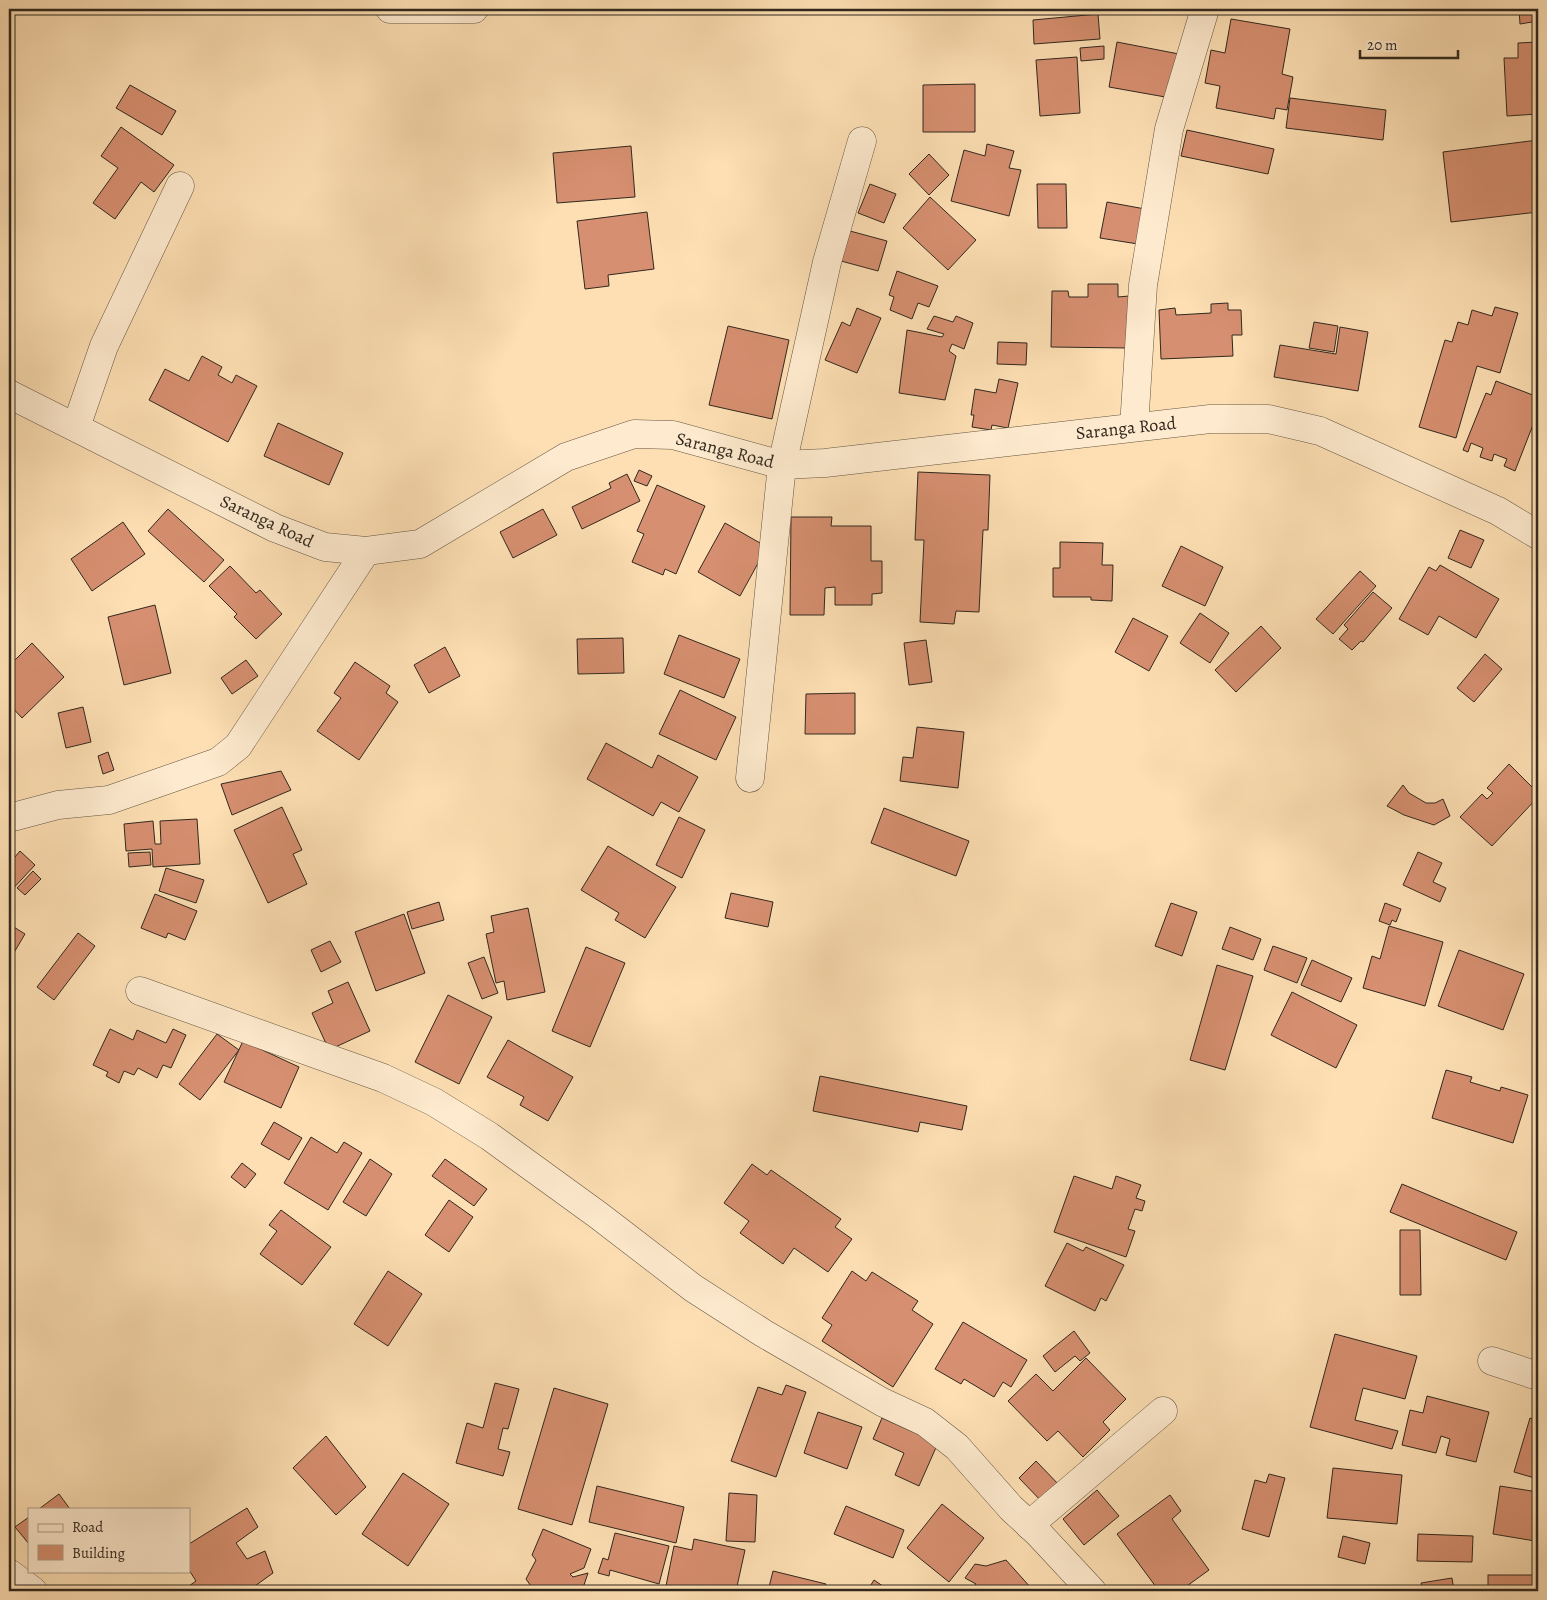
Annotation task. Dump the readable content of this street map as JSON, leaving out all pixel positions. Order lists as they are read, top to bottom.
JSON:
{
  "streets": {
    "street": ["Saranga Road"]
  },
  "legend": ["Road", "Building"],
  "scale_bar": "20 m"
}
